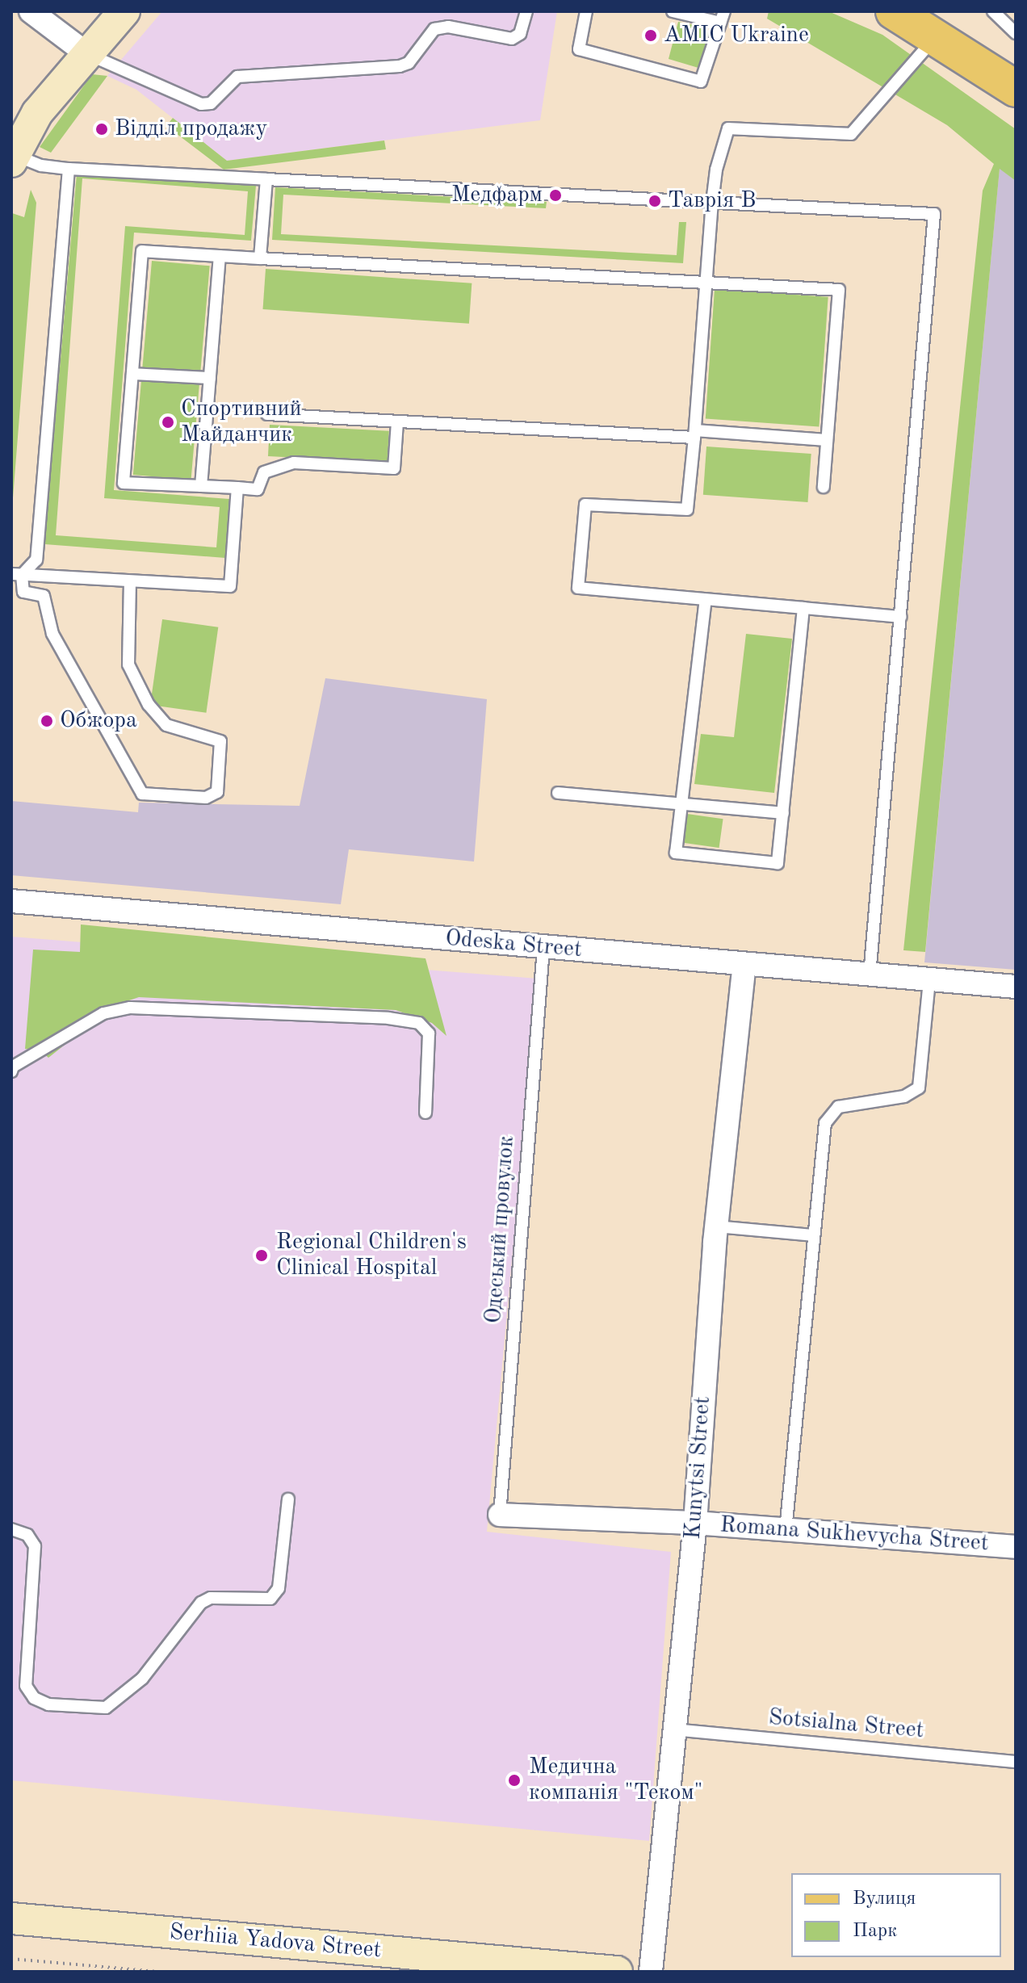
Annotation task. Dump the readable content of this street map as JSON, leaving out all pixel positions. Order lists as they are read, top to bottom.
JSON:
{
  "streets": {
    "street": [
      "Odeska Street",
      "Kunytsi Street",
      "Romana Sukhevycha Street",
      "Serhiia Yadova Street"
    ],
    "lane": ["Одеський провулок", "Sotsialna Street"]
  },
  "crossings": [
    ["Odeska Street", "Одеський провулок"],
    ["Odeska Street", "Kunytsi Street"],
    ["Одеський провулок", "Romana Sukhevycha Street"],
    ["Kunytsi Street", "Romana Sukhevycha Street"],
    ["Kunytsi Street", "Sotsialna Street"]
  ],
  "places": [
    "AMIC Ukraine",
    "Відділ продажу",
    "Медфарм",
    "Таврія В",
    "Спортивний Майданчик",
    "Обжора",
    "Regional Children's Clinical Hospital",
    "Медична компанія \"Теком\""
  ],
  "legend": ["Вулиця", "Парк"]
}
